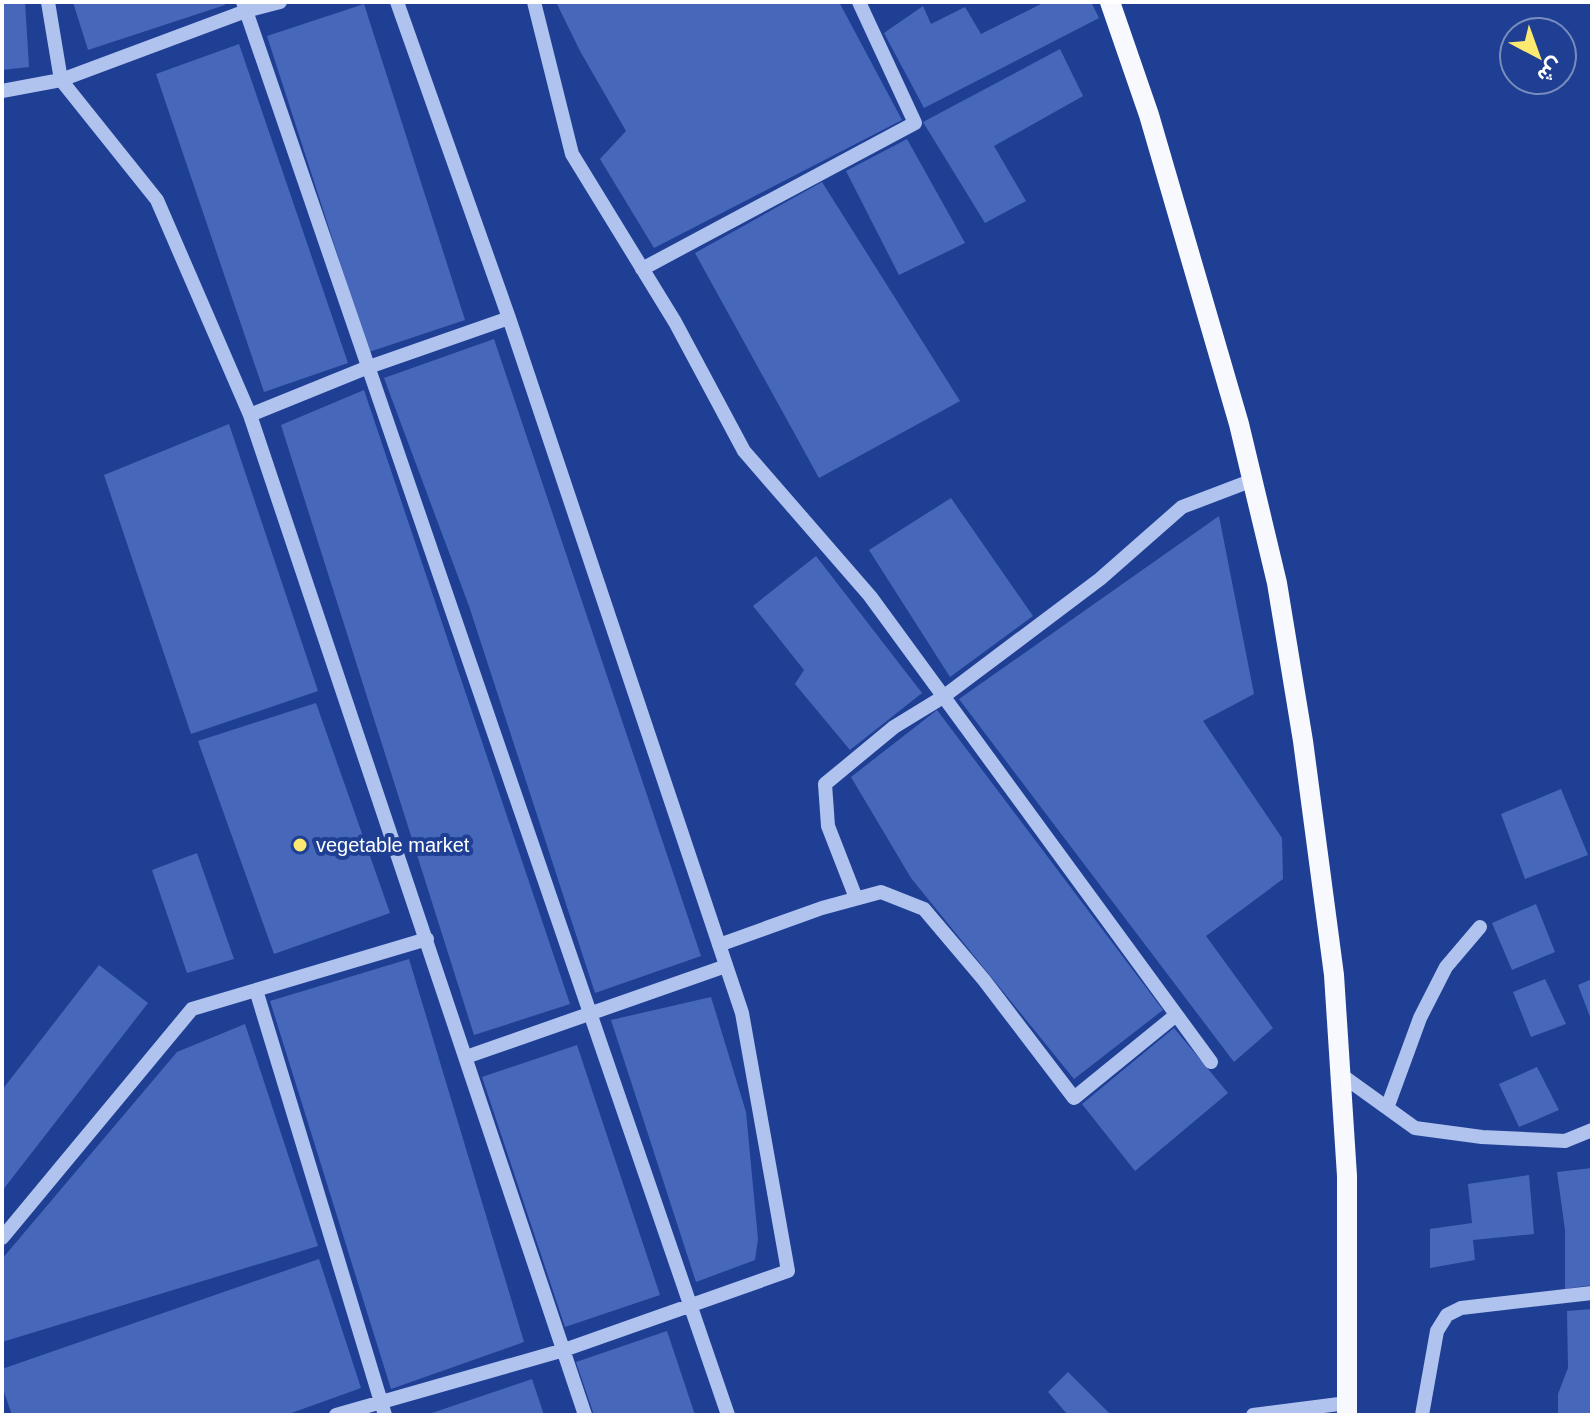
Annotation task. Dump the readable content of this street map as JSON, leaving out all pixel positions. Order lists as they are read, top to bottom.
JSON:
{
  "places": ["vegetable market"],
  "north": "bottom right"
}
